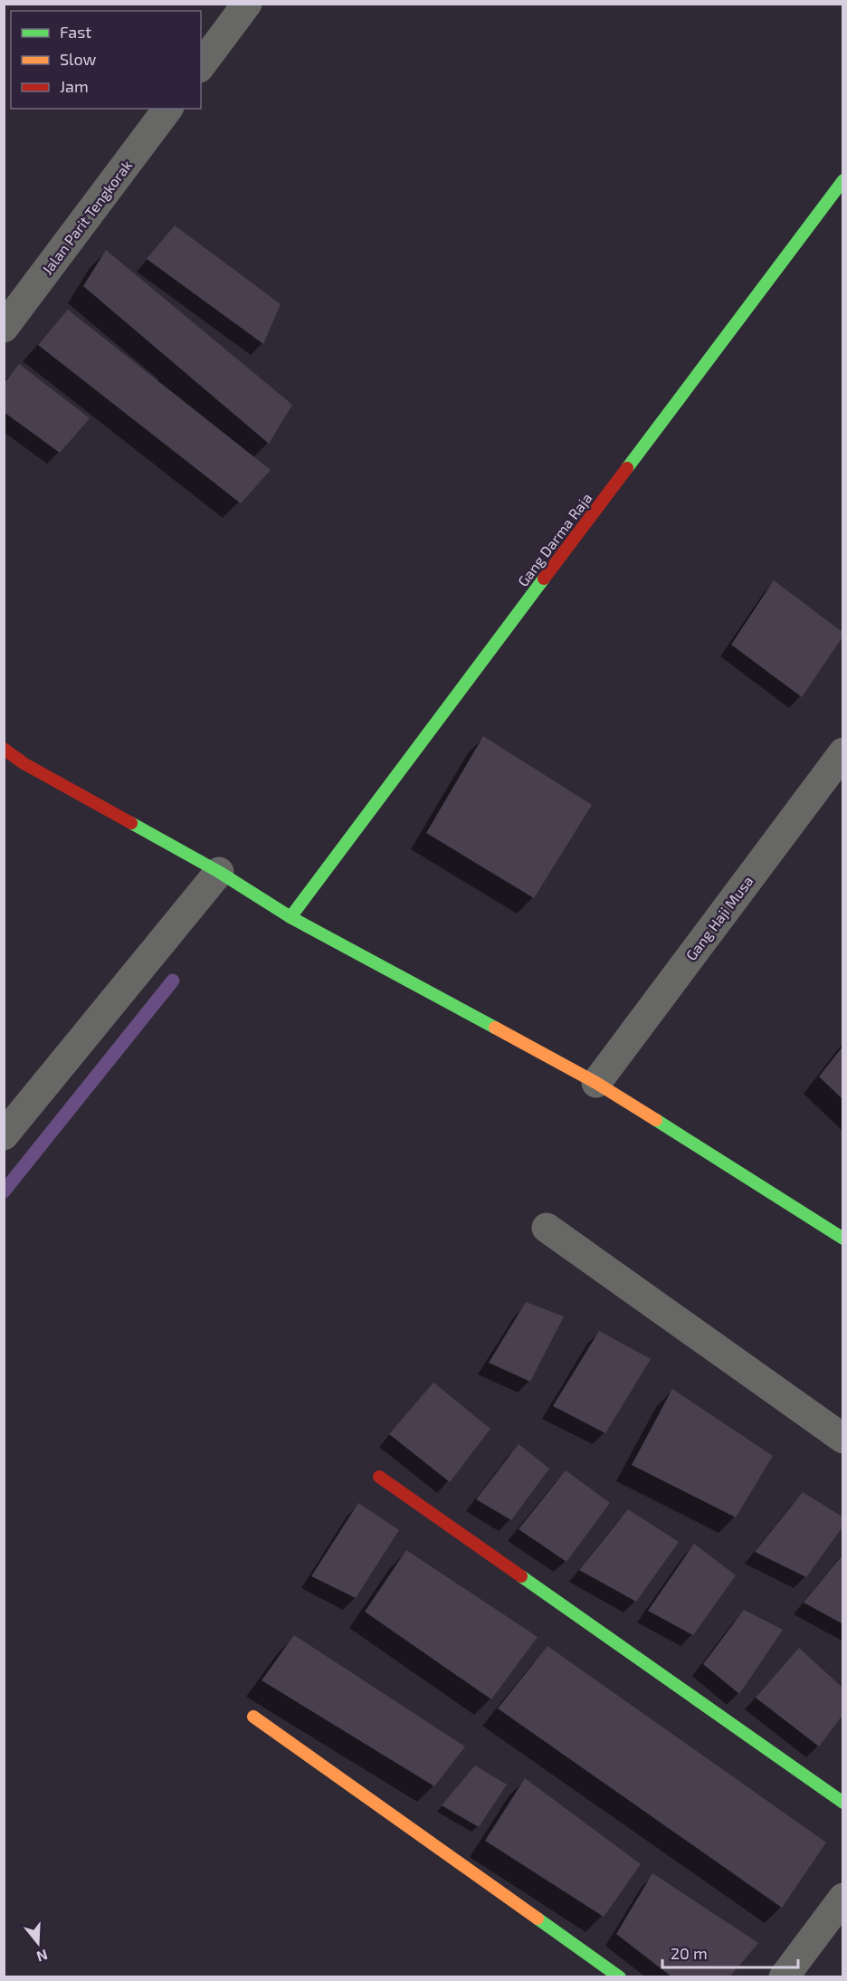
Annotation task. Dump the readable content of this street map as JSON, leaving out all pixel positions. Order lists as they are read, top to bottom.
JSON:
{
  "streets": {
    "street": ["Jalan Parit Tengkorak", "Gang Darma Raja", "Gang Haji Musa"]
  },
  "legend": ["Fast", "Slow", "Jam"],
  "scale_bar": "20 m",
  "north": "bottom"
}
